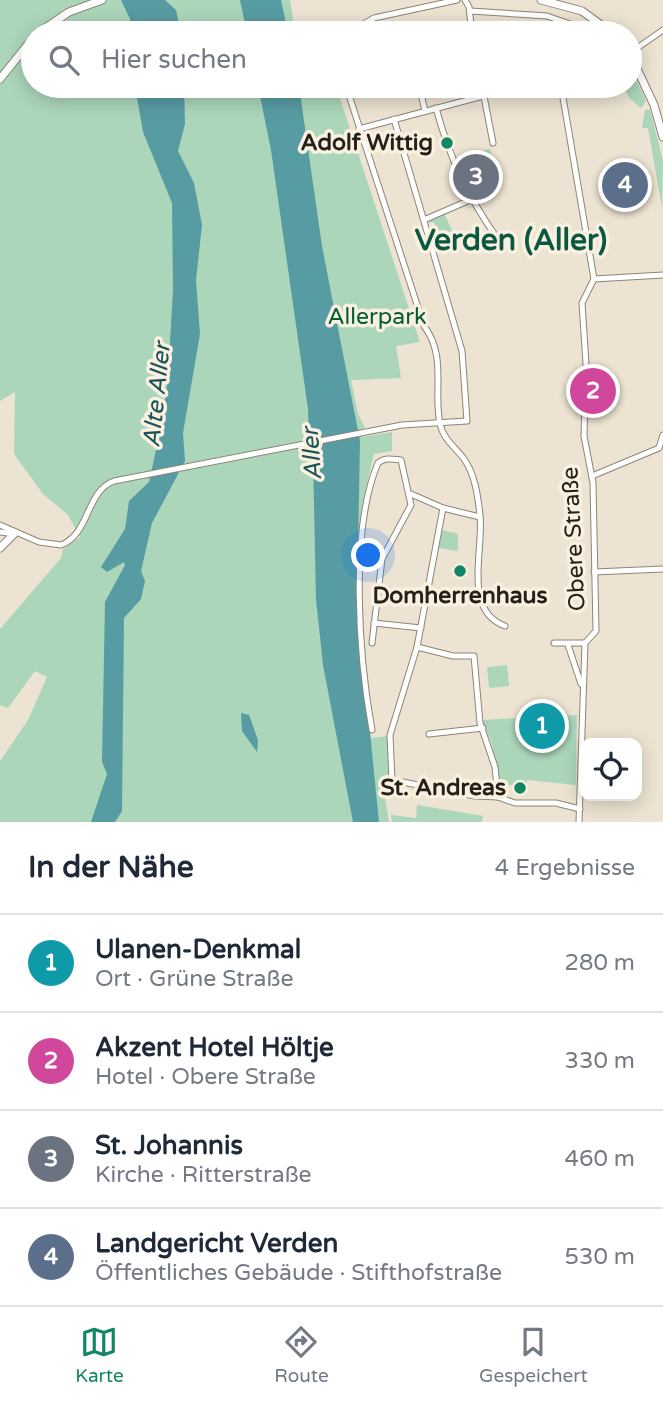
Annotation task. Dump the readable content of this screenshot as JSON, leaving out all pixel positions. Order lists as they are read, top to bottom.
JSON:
{
  "streets": {
    "street": ["Obere Straße"]
  },
  "districts": ["Verden (Aller)"],
  "water": ["Alte Aller", "Aller"],
  "parks": ["Allerpark"],
  "places": ["Adolf Wittig", "Domherrenhaus", "St. Andreas"],
  "page": {
    "search": "Hier suchen",
    "pins": [
      "3",
      "4",
      "2",
      "1"
    ],
    "heading": ["In der Nähe", "4 Ergebnisse"],
    "list": [
      {
        "mark": "1",
        "name": "Ulanen-Denkmal",
        "note": "Ort · Grüne Straße",
        "value": "280 m"
      },
      {
        "mark": "2",
        "name": "Akzent Hotel Höltje",
        "note": "Hotel · Obere Straße",
        "value": "330 m"
      },
      {
        "mark": "3",
        "name": "St. Johannis",
        "note": "Kirche · Ritterstraße",
        "value": "460 m"
      },
      {
        "mark": "4",
        "name": "Landgericht Verden",
        "note": "Öffentliches Gebäude · Stifthofstraße",
        "value": "530 m"
      }
    ],
    "nav": ["Karte", "Route", "Gespeichert"]
  }
}
